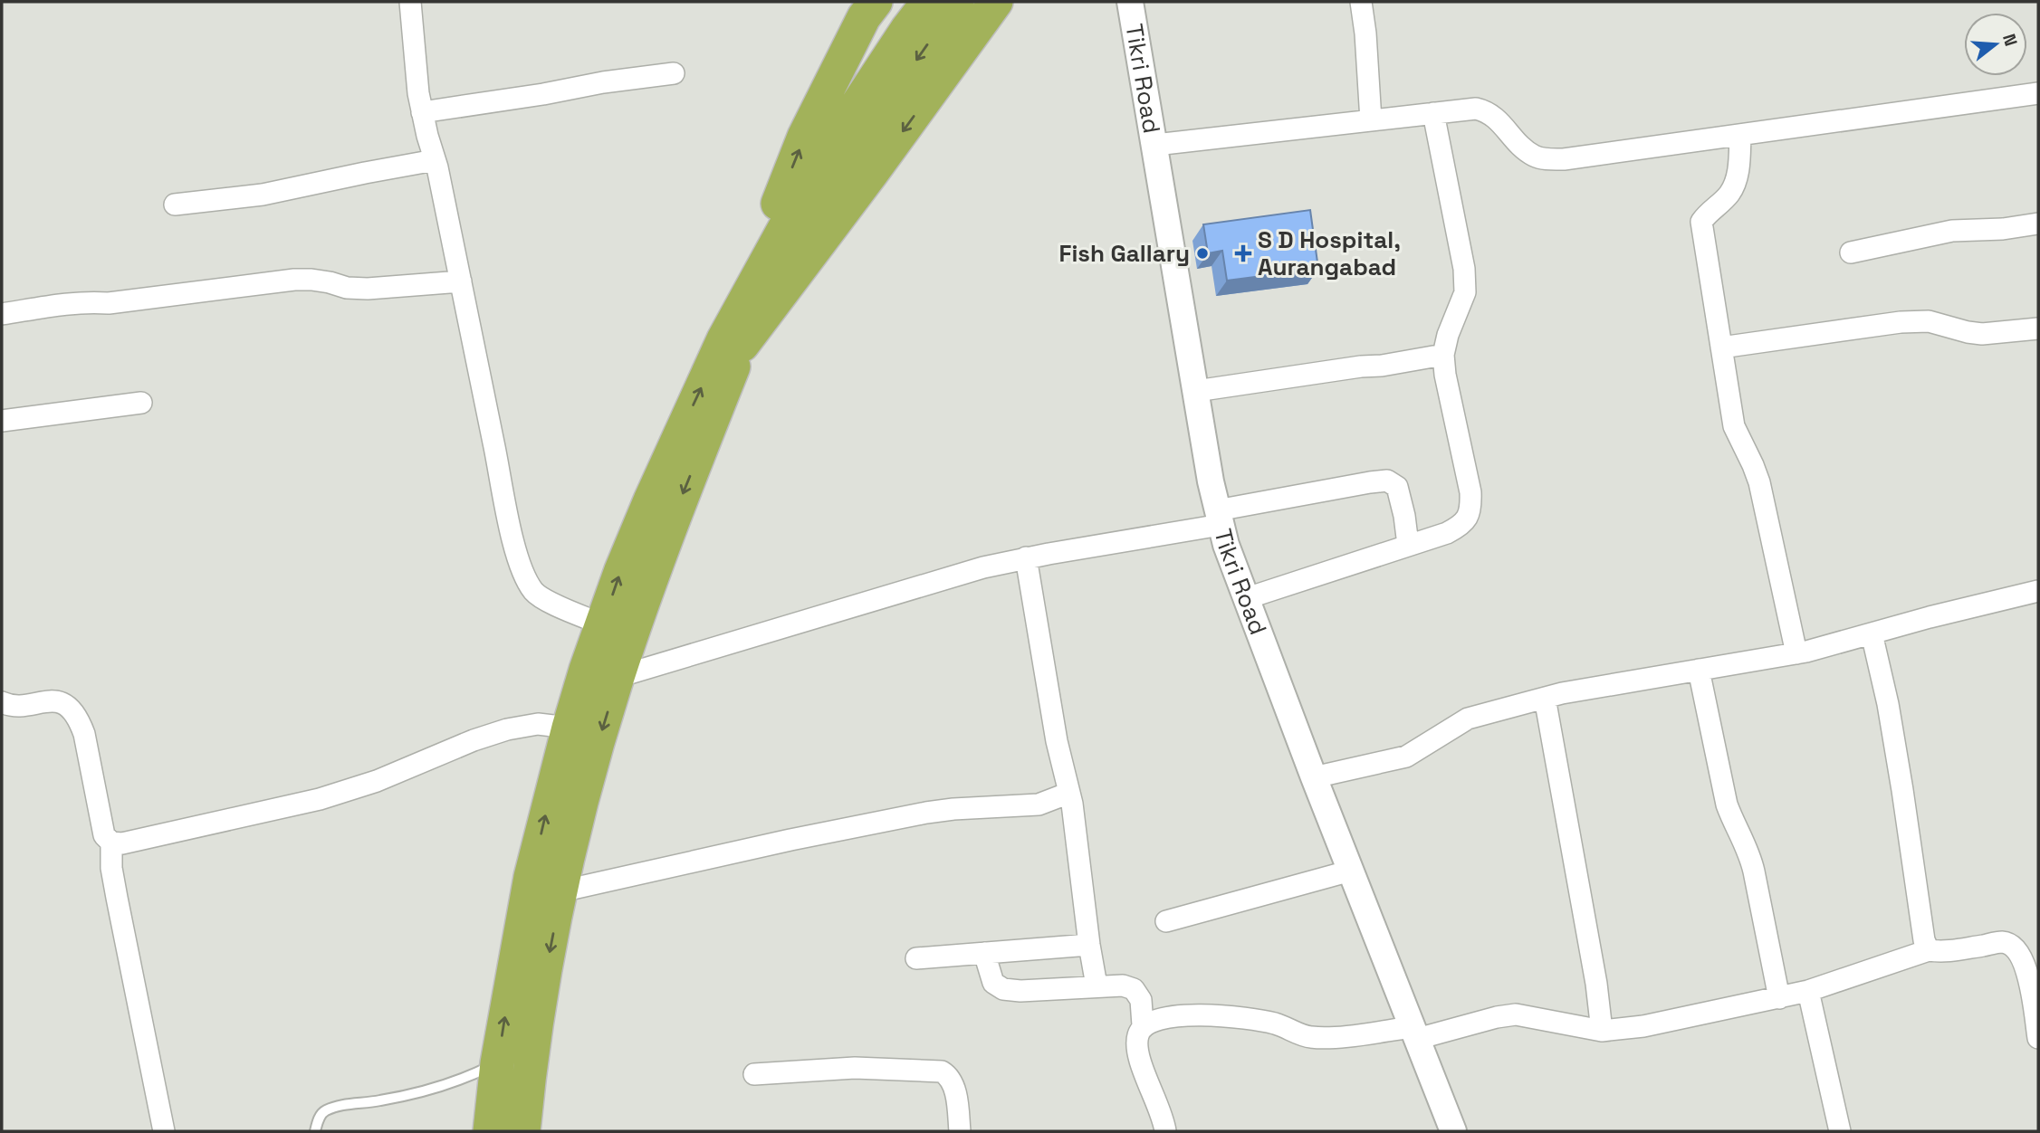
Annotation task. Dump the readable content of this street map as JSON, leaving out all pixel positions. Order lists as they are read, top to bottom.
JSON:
{
  "streets": {
    "street": ["Tikri Road"]
  },
  "places": {
    "other": ["Fish Gallary"],
    "health": ["S D Hospital, Aurangabad"]
  },
  "north": "right"
}
